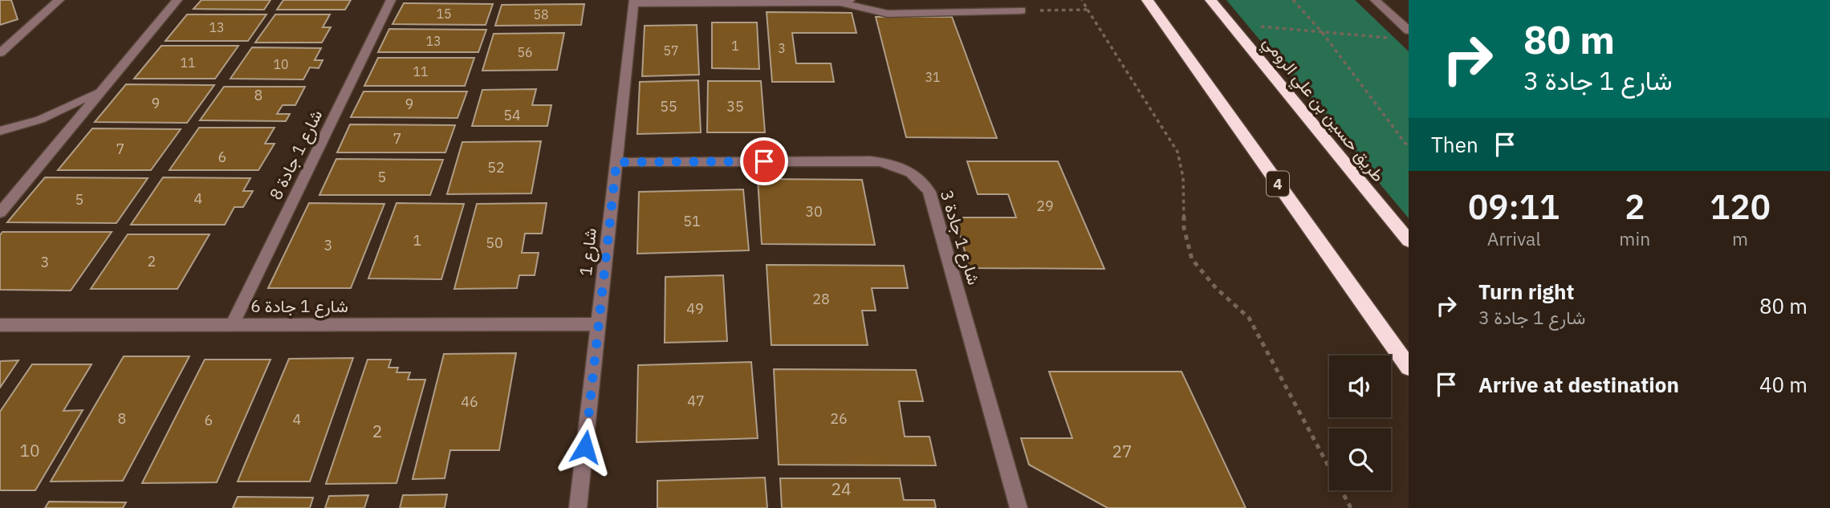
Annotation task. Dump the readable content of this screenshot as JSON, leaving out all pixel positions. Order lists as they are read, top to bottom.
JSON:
{
  "streets": {
    "highway": ["طريق حسين بن علي الرومي", "4"],
    "street": [
      "شارع 1 جادة 8",
      "شارع 1 جادة 3",
      "شارع 1",
      "شارع 1 جادة 6"
    ]
  },
  "crossings": [
    ["شارع 1 جادة 8", "شارع 1 جادة 6"],
    ["شارع 1 جادة 3", "شارع 1"],
    ["شارع 1", "شارع 1 جادة 6"]
  ],
  "house_numbers": [
    "15",
    "58",
    "13",
    "13",
    "1",
    "3",
    "57",
    "56",
    "11",
    "10",
    "11",
    "31",
    "8",
    "9",
    "9",
    "55",
    "35",
    "54",
    "7",
    "7",
    "6",
    "52",
    "5",
    "4",
    "5",
    "29",
    "30",
    "51",
    "1",
    "50",
    "3",
    "2",
    "3",
    "28",
    "49",
    "47",
    "46",
    "8",
    "26",
    "4",
    "6",
    "2",
    "10",
    "27",
    "24"
  ],
  "page": {
    "turn": ["80 m", "شارع 1 جادة 3"],
    "then": "Then",
    "eta": [
      "09:11",
      "Arrival",
      "2",
      "min",
      "120",
      "m"
    ],
    "list": [
      {
        "name": "Turn right",
        "note": "شارع 1 جادة 3",
        "value": "80 m"
      },
      {
        "name": "Arrive at destination",
        "value": "40 m"
      }
    ]
  }
}
